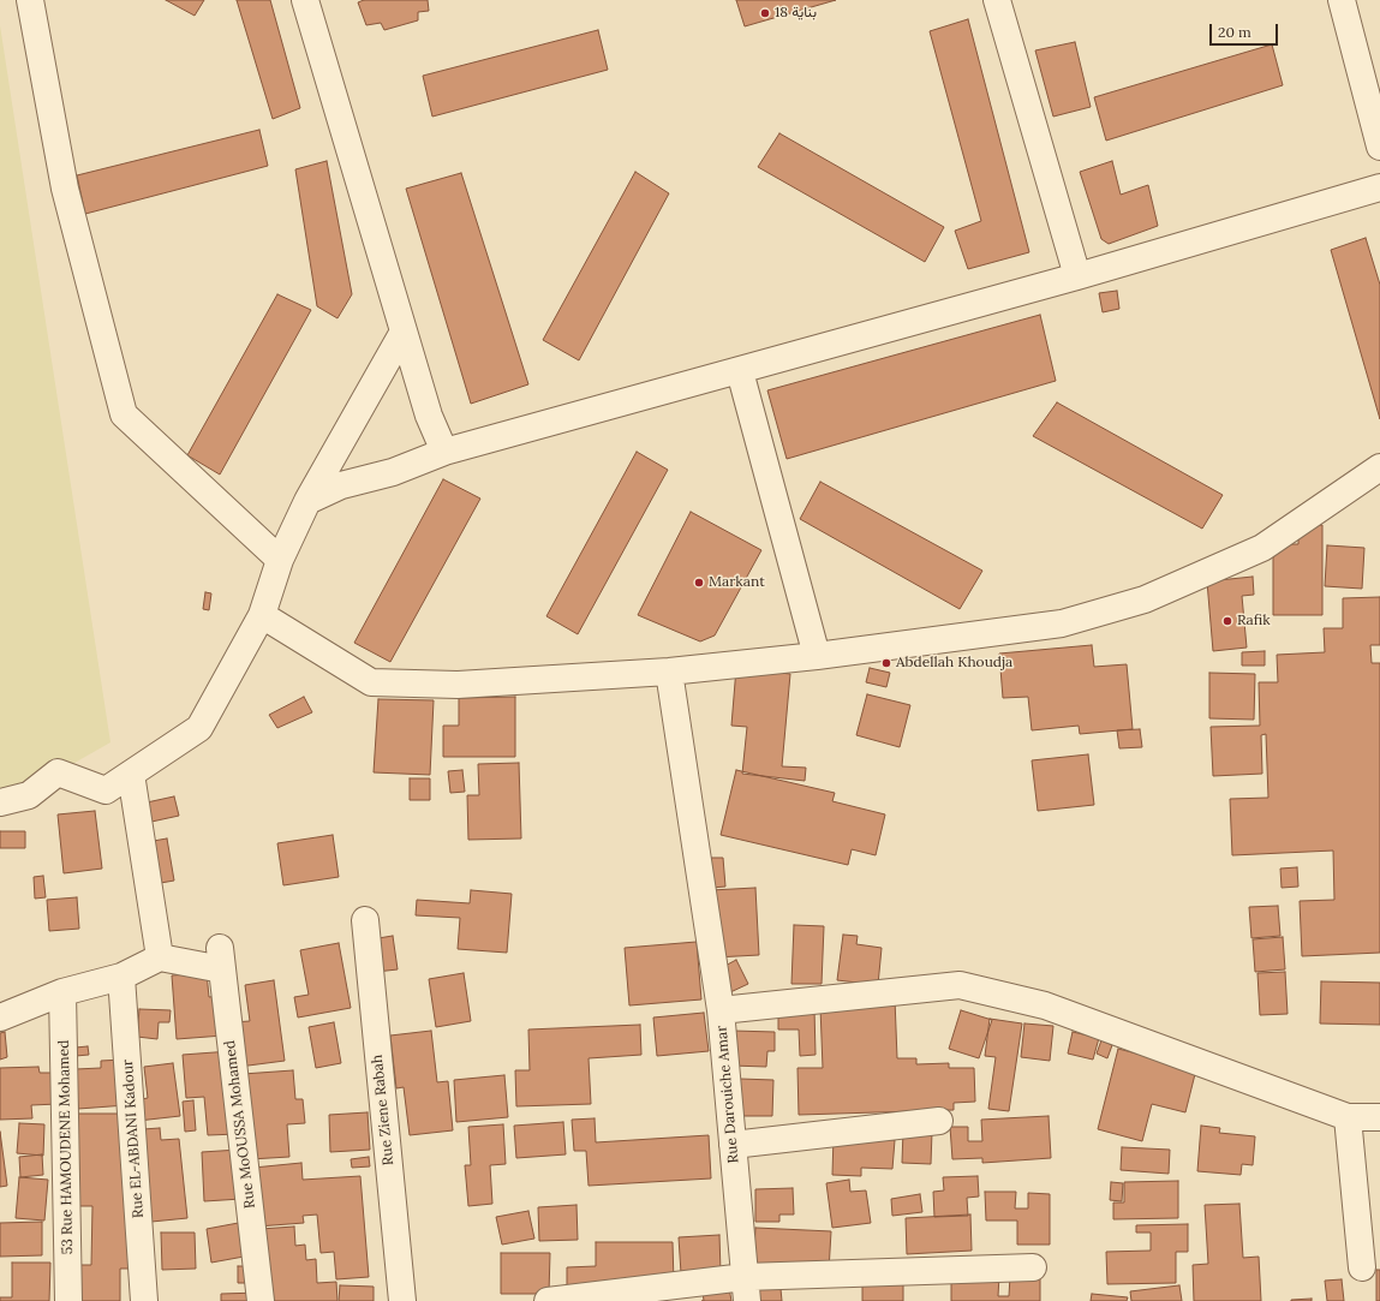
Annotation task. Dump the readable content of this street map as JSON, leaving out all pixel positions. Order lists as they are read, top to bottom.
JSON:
{
  "streets": {
    "street": [
      "Rue Darouiche Amar",
      "Rue Ziene Rabah",
      "Rue MoOUSSA Mohamed",
      "Rue EL-ABDANI Kadour",
      "53 Rue HAMOUDENE Mohamed"
    ]
  },
  "places": [
    "بناية 18",
    "Markant",
    "Rafik",
    "Abdellah Khoudja"
  ],
  "scale_bar": "20 m"
}
